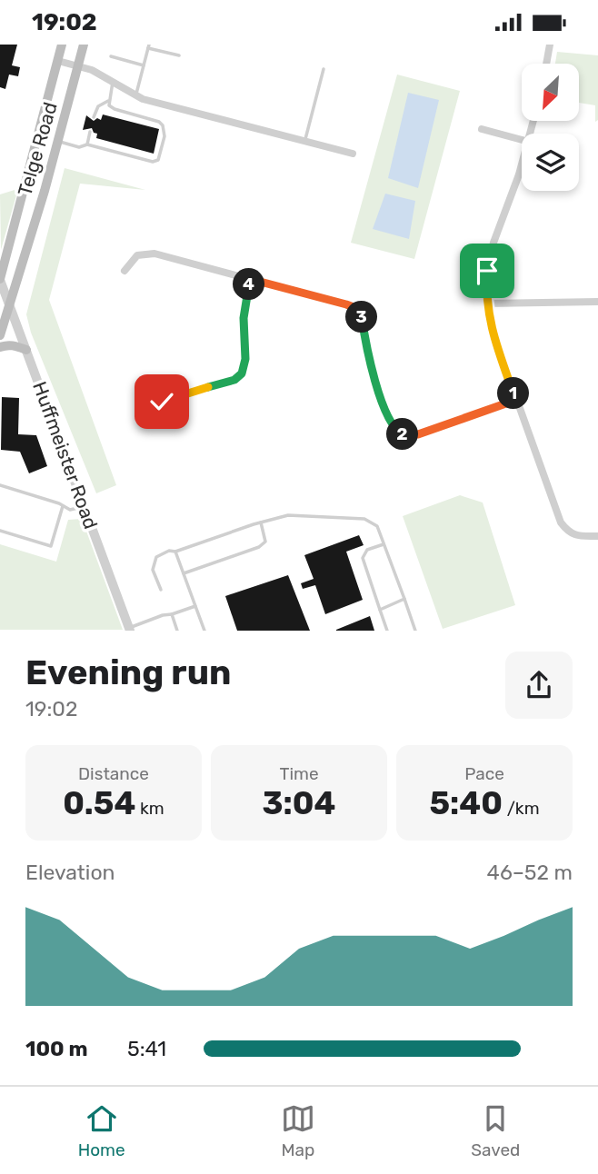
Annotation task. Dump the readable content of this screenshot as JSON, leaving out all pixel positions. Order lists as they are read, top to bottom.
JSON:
{
  "streets": {
    "main road": ["Telge Road"],
    "street": ["Huffmeister Road"]
  },
  "crossings": [
    ["Telge Road", "Huffmeister Road"]
  ],
  "north": "bottom left",
  "page": {
    "status": "19:02",
    "pins": [
      "4",
      "3",
      "1",
      "2"
    ],
    "heading": ["Evening run", "19:02"],
    "stats": [
      ["Distance", "0.54 km"],
      ["Time", "3:04"],
      ["Pace", "5:40 /km"]
    ],
    "chart": ["Elevation", "46–52 m"],
    "list": [
      {
        "name": "100 m",
        "note": "5:41"
      }
    ],
    "tabs": ["Home", "Map", "Saved"]
  }
}
